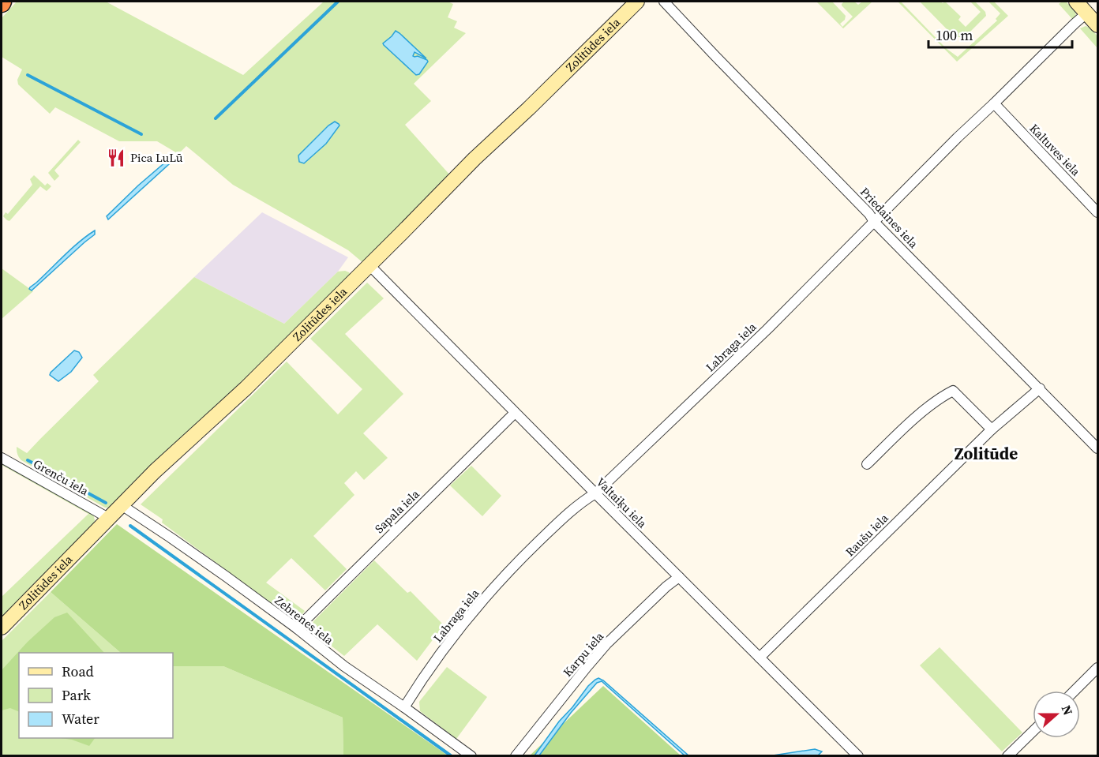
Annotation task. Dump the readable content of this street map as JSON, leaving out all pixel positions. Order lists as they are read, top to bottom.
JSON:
{
  "streets": {
    "street": [
      "Zolitūdes iela",
      "Kaltuves iela",
      "Priedaines iela",
      "Labraga iela",
      "Grenču iela",
      "Valtaiķu iela",
      "Sapala iela",
      "Raušu iela",
      "Zebrenes iela",
      "Karpu iela"
    ]
  },
  "crossings": [
    ["Zolitūdes iela", "Grenču iela"],
    ["Zolitūdes iela", "Valtaiķu iela"],
    ["Zolitūdes iela", "Zebrenes iela"],
    ["Kaltuves iela", "Labraga iela"],
    ["Priedaines iela", "Labraga iela"],
    ["Priedaines iela", "Raušu iela"],
    ["Labraga iela", "Valtaiķu iela"],
    ["Labraga iela", "Zebrenes iela"],
    ["Valtaiķu iela", "Sapala iela"],
    ["Valtaiķu iela", "Raušu iela"],
    ["Valtaiķu iela", "Karpu iela"],
    ["Sapala iela", "Zebrenes iela"]
  ],
  "districts": ["Zolitūde"],
  "places": {
    "restaurant": ["Pica LuLū"]
  },
  "legend": ["Road", "Park", "Water"],
  "scale_bar": "100 m",
  "north": "right"
}
